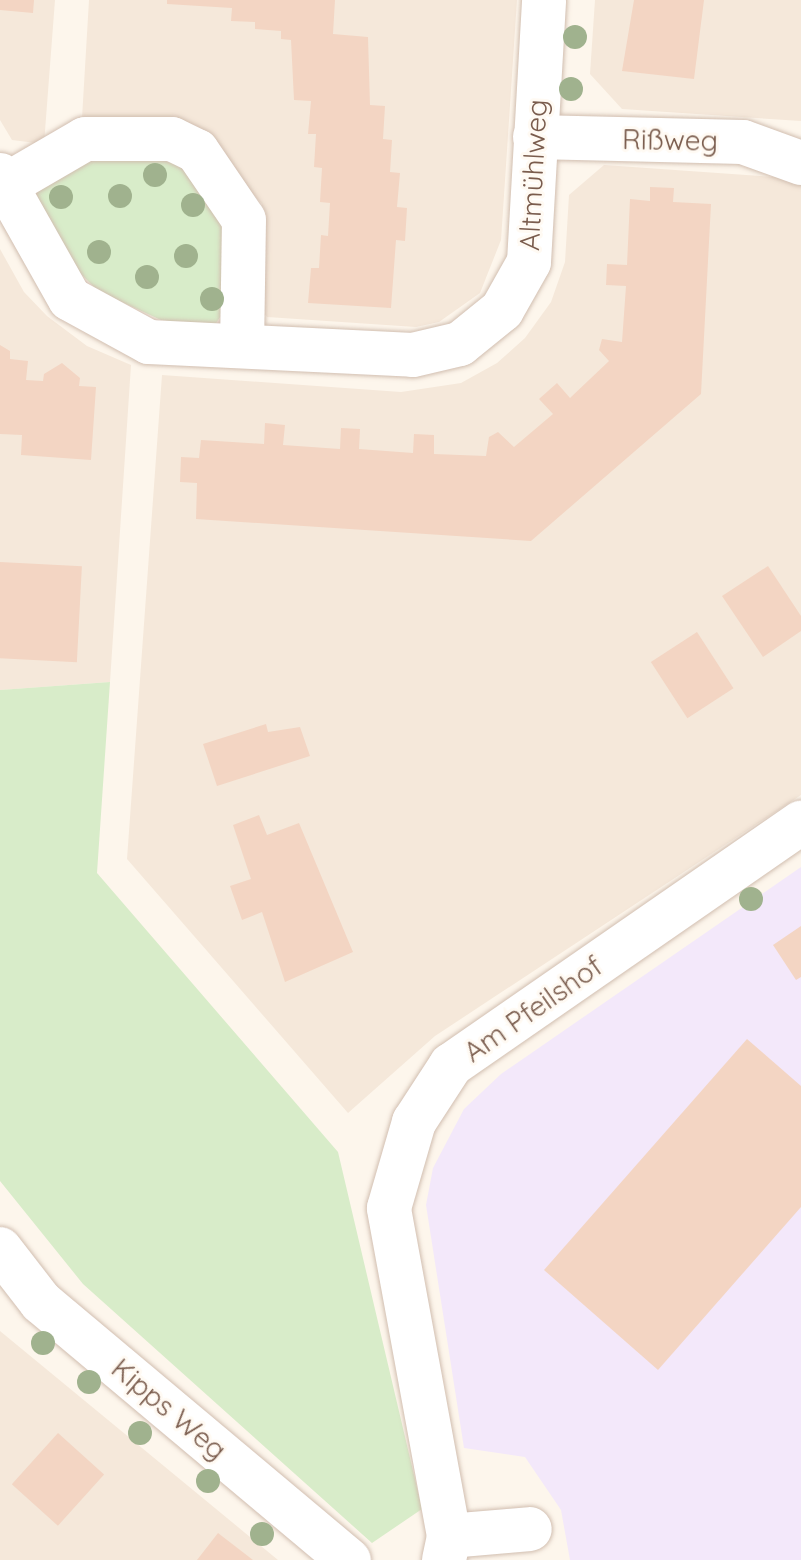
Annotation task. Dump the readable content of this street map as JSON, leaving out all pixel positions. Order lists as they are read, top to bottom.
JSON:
{
  "streets": {
    "street": [
      "Rißweg",
      "Altmühlweg",
      "Am Pfeilshof",
      "Kipps Weg"
    ]
  },
  "crossings": [
    ["Rißweg", "Altmühlweg"]
  ]
}
